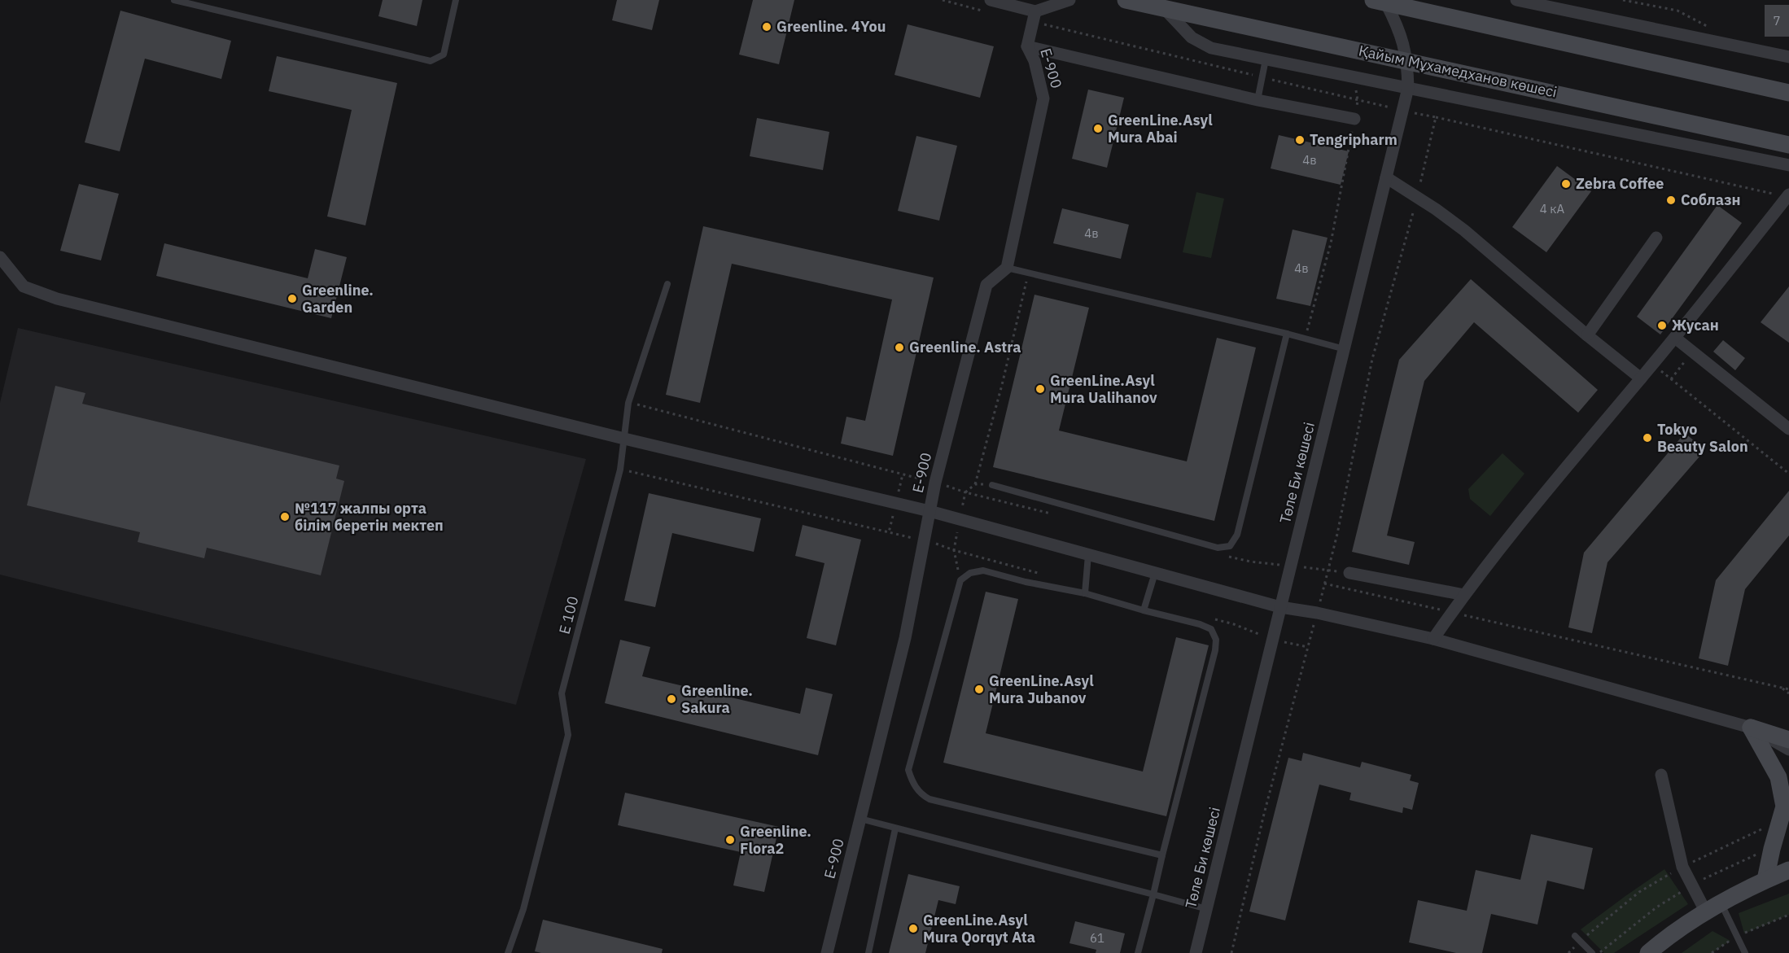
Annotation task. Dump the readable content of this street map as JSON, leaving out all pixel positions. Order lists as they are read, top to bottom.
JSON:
{
  "streets": {
    "main road": ["Қайым Мұхамедханов көшесі"],
    "street": ["E-900", "Төле Би көшесі"],
    "lane": ["E 100"]
  },
  "crossings": [
    ["Қайым Мұхамедханов көшесі", "Төле Би көшесі"]
  ],
  "places": [
    "Greenline. 4You",
    "GreenLine.Asyl Mura Abai",
    "Tengripharm",
    "Zebra Coffee",
    "Соблазн",
    "Greenline. Garden",
    "Жусан",
    "Greenline. Astra",
    "GreenLine.Asyl Mura Ualihanov",
    "Tokyo Beauty Salon",
    "№117 жалпы орта білім беретін мектеп",
    "GreenLine.Asyl Mura Jubanov",
    "Greenline. Sakura",
    "Greenline. Flora2",
    "GreenLine.Asyl Mura Qorqyt Ata"
  ],
  "house_numbers": [
    "7",
    "4в",
    "4 кА",
    "4в",
    "4в",
    "61"
  ]
}
